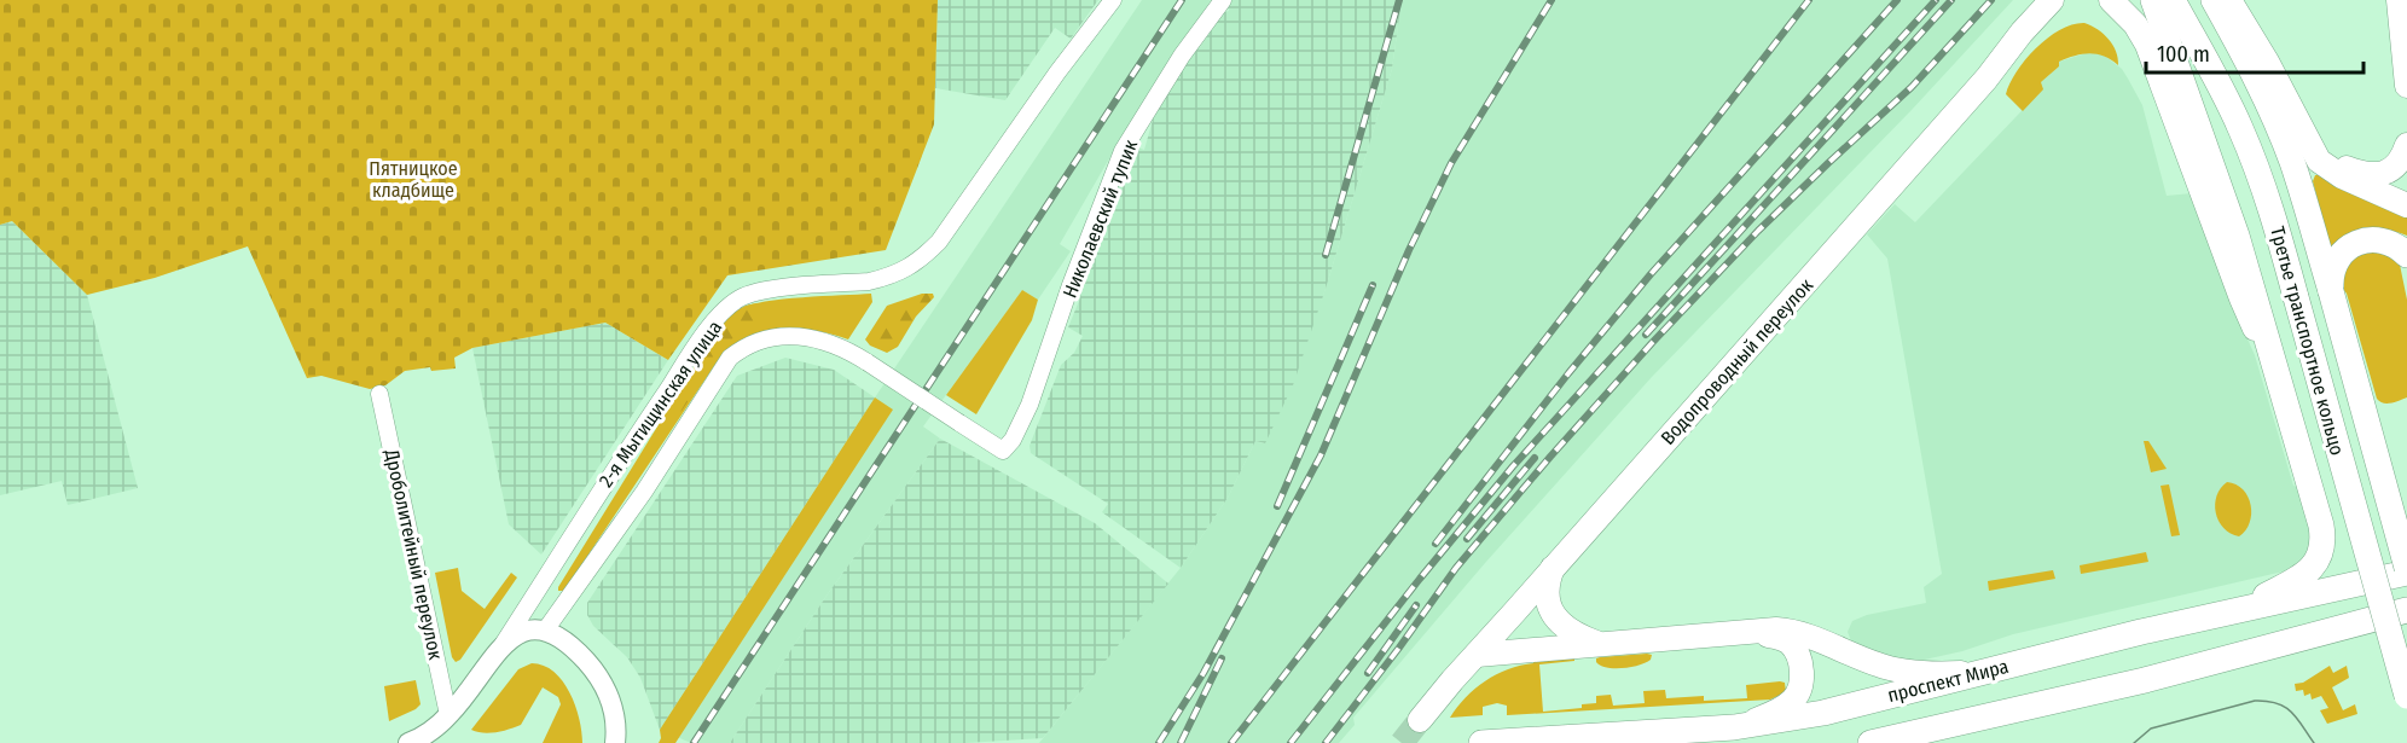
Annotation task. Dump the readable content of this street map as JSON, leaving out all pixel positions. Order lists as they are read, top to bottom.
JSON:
{
  "streets": {
    "main road": ["Третье транспортное кольцо", "Водопроводный переулок", "проспект Мира"],
    "street": ["Николаевский тупик", "2-я Мытищинская улица", "Дроболитейный переулок"]
  },
  "crossings": [
    ["Третье транспортное кольцо", "проспект Мира"],
    ["2-я Мытищинская улица", "Дроболитейный переулок"]
  ],
  "parks": ["Пятницкое кладбище"],
  "scale_bar": "100 m"
}
